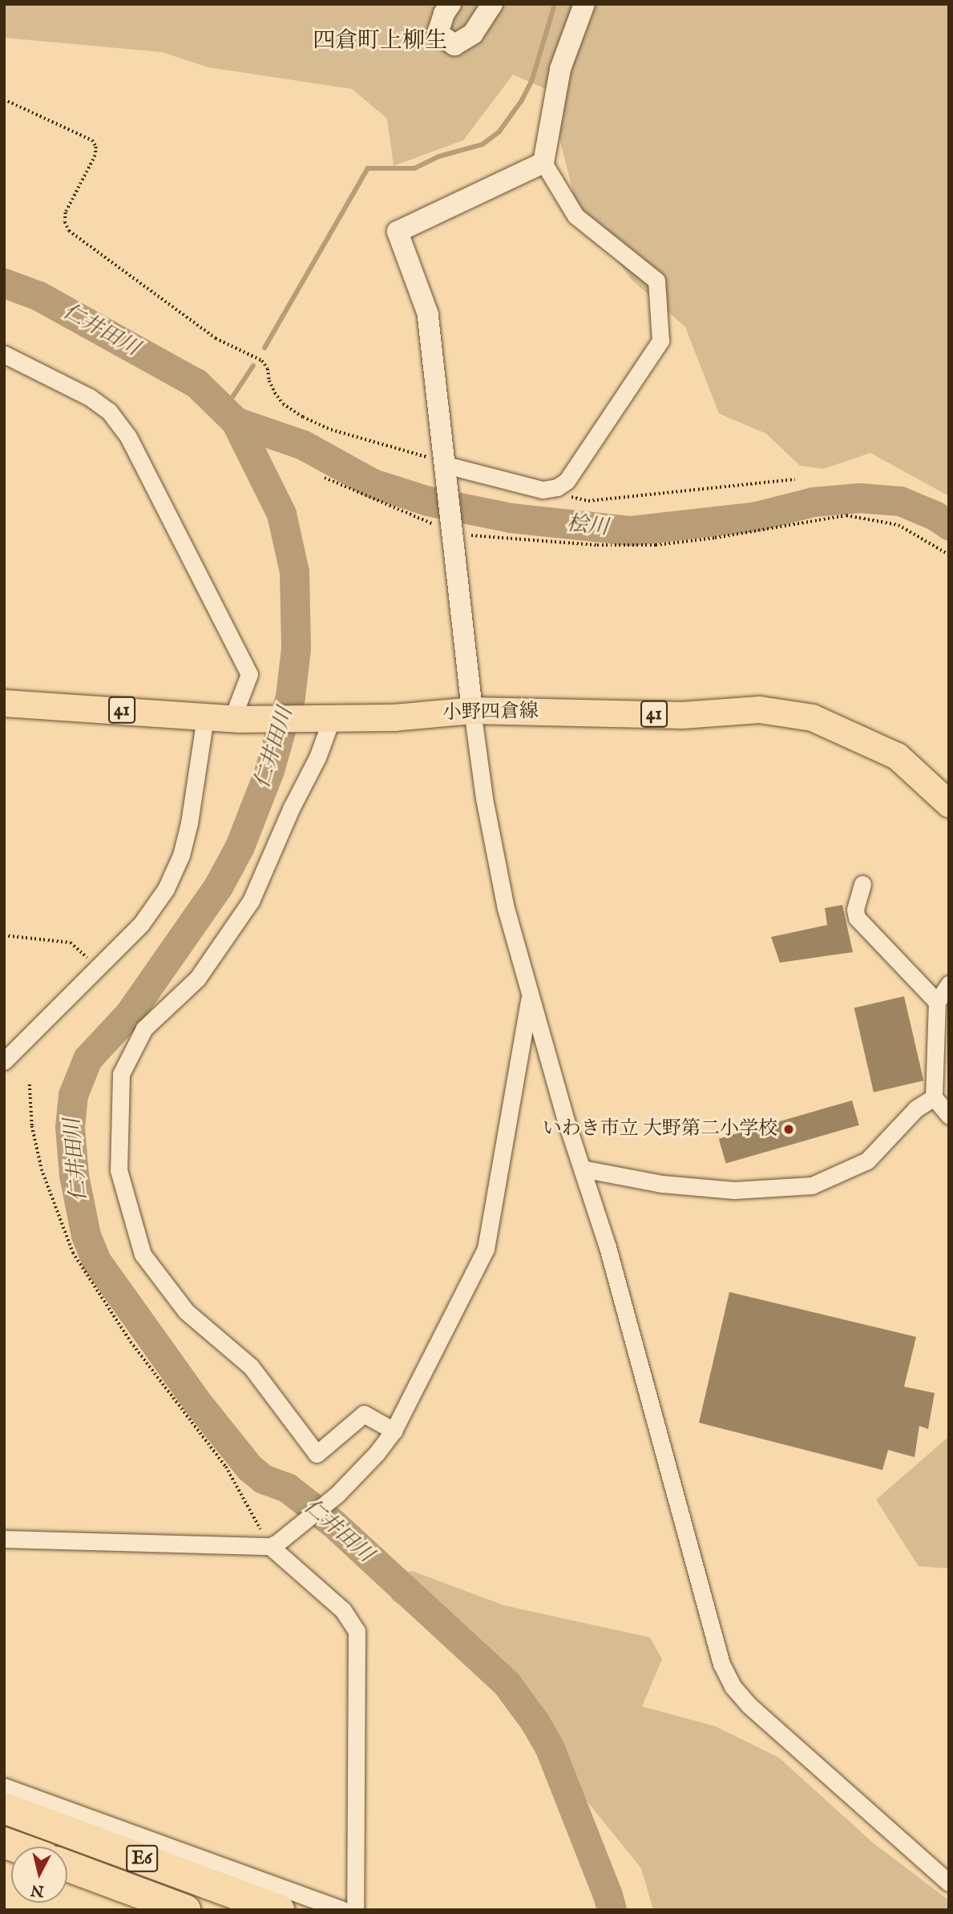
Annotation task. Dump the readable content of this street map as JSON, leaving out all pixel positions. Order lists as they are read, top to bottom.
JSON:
{
  "streets": {
    "highway": ["E6"],
    "main road": ["41", "小野四倉線"]
  },
  "districts": ["四倉町上柳生"],
  "water": ["仁井田川", "桧川"],
  "places": ["いわき市立 大野第二小学校"],
  "north": "bottom"
}
